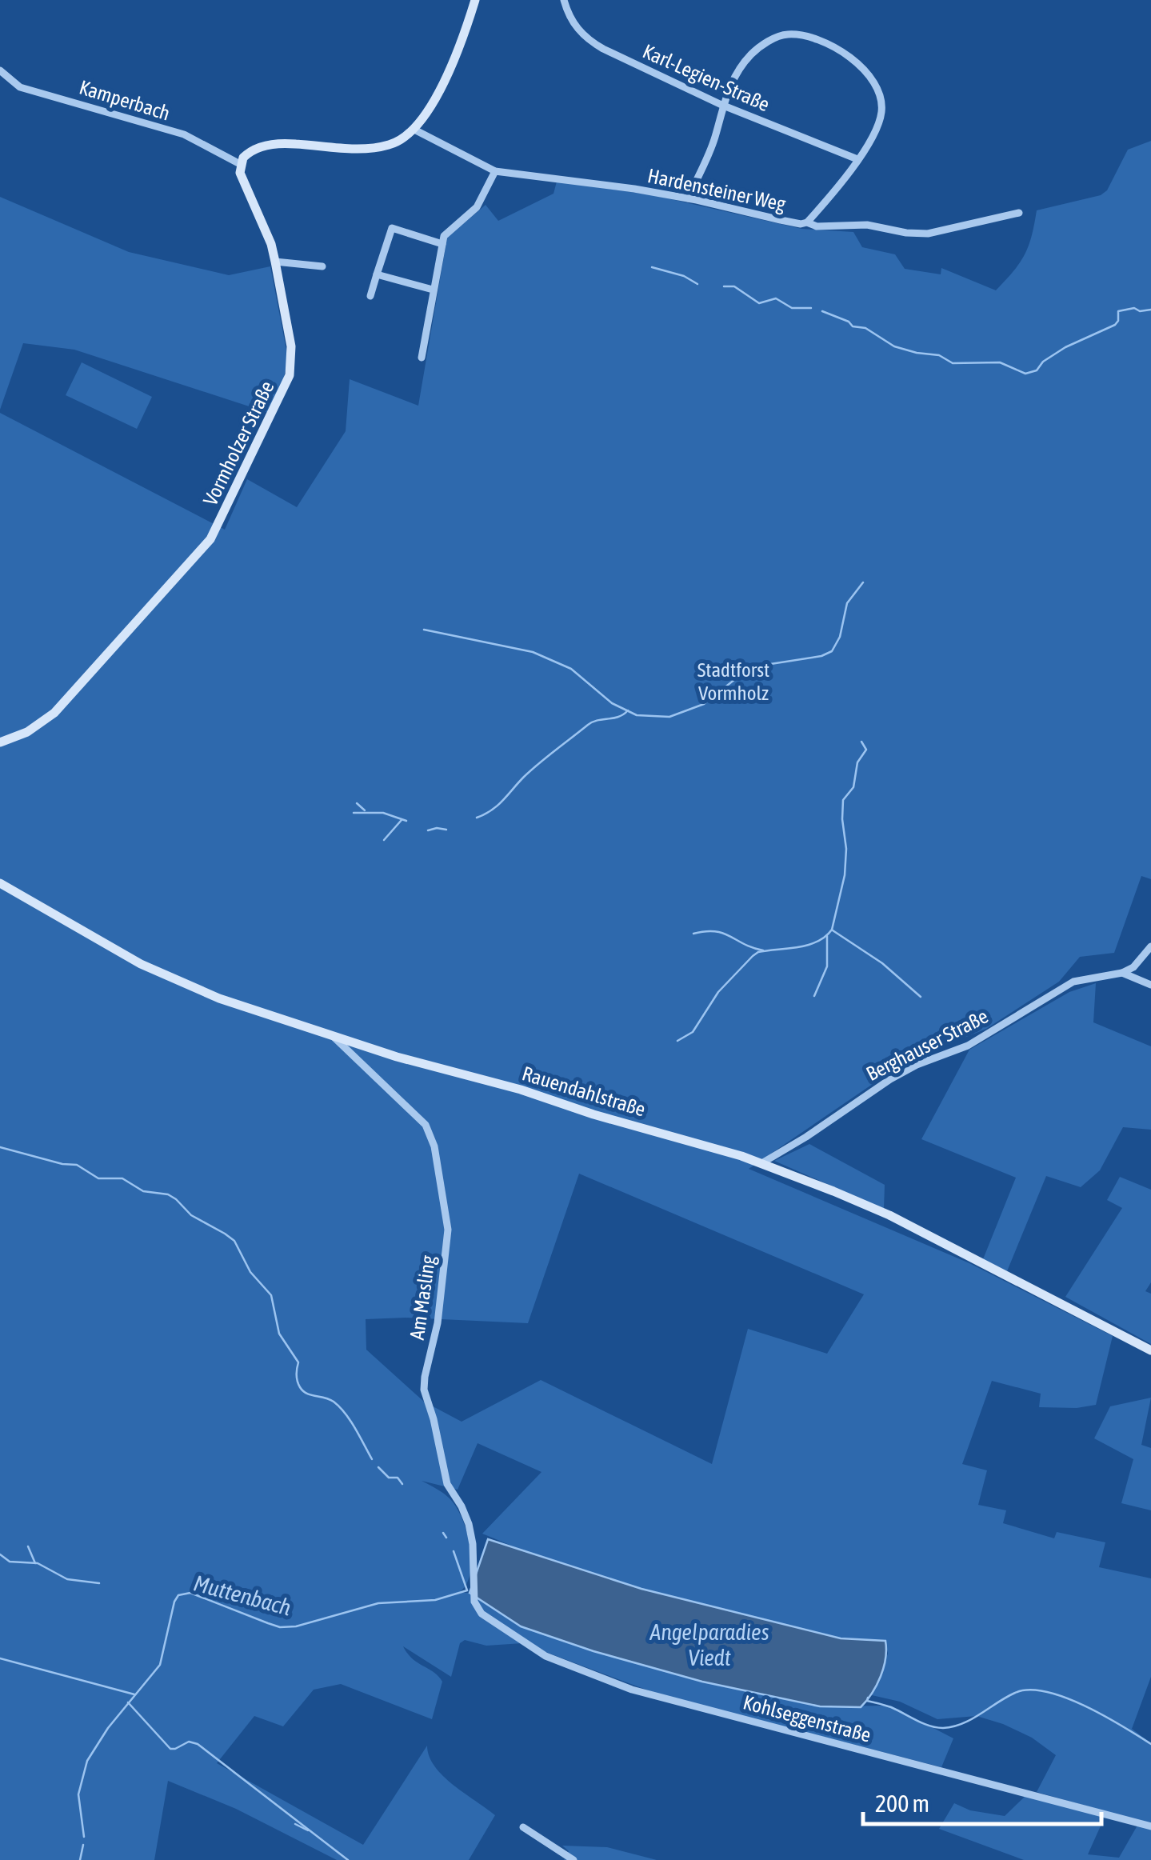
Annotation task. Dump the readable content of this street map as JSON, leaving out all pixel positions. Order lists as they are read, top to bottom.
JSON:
{
  "streets": {
    "street": [
      "Karl-Legien-Straße",
      "Kamperbach",
      "Hardensteiner Weg",
      "Vormholzer Straße",
      "Berghauser Straße",
      "Rauendahlstraße",
      "Am Masling",
      "Kohlseggenstraße"
    ]
  },
  "crossings": [
    ["Kamperbach", "Vormholzer Straße"],
    ["Berghauser Straße", "Rauendahlstraße"],
    ["Rauendahlstraße", "Am Masling"],
    ["Am Masling", "Kohlseggenstraße"]
  ],
  "water": ["Muttenbach", "Angelparadies Viedt"],
  "parks": ["Stadtforst Vormholz"],
  "scale_bar": "200 m"
}
